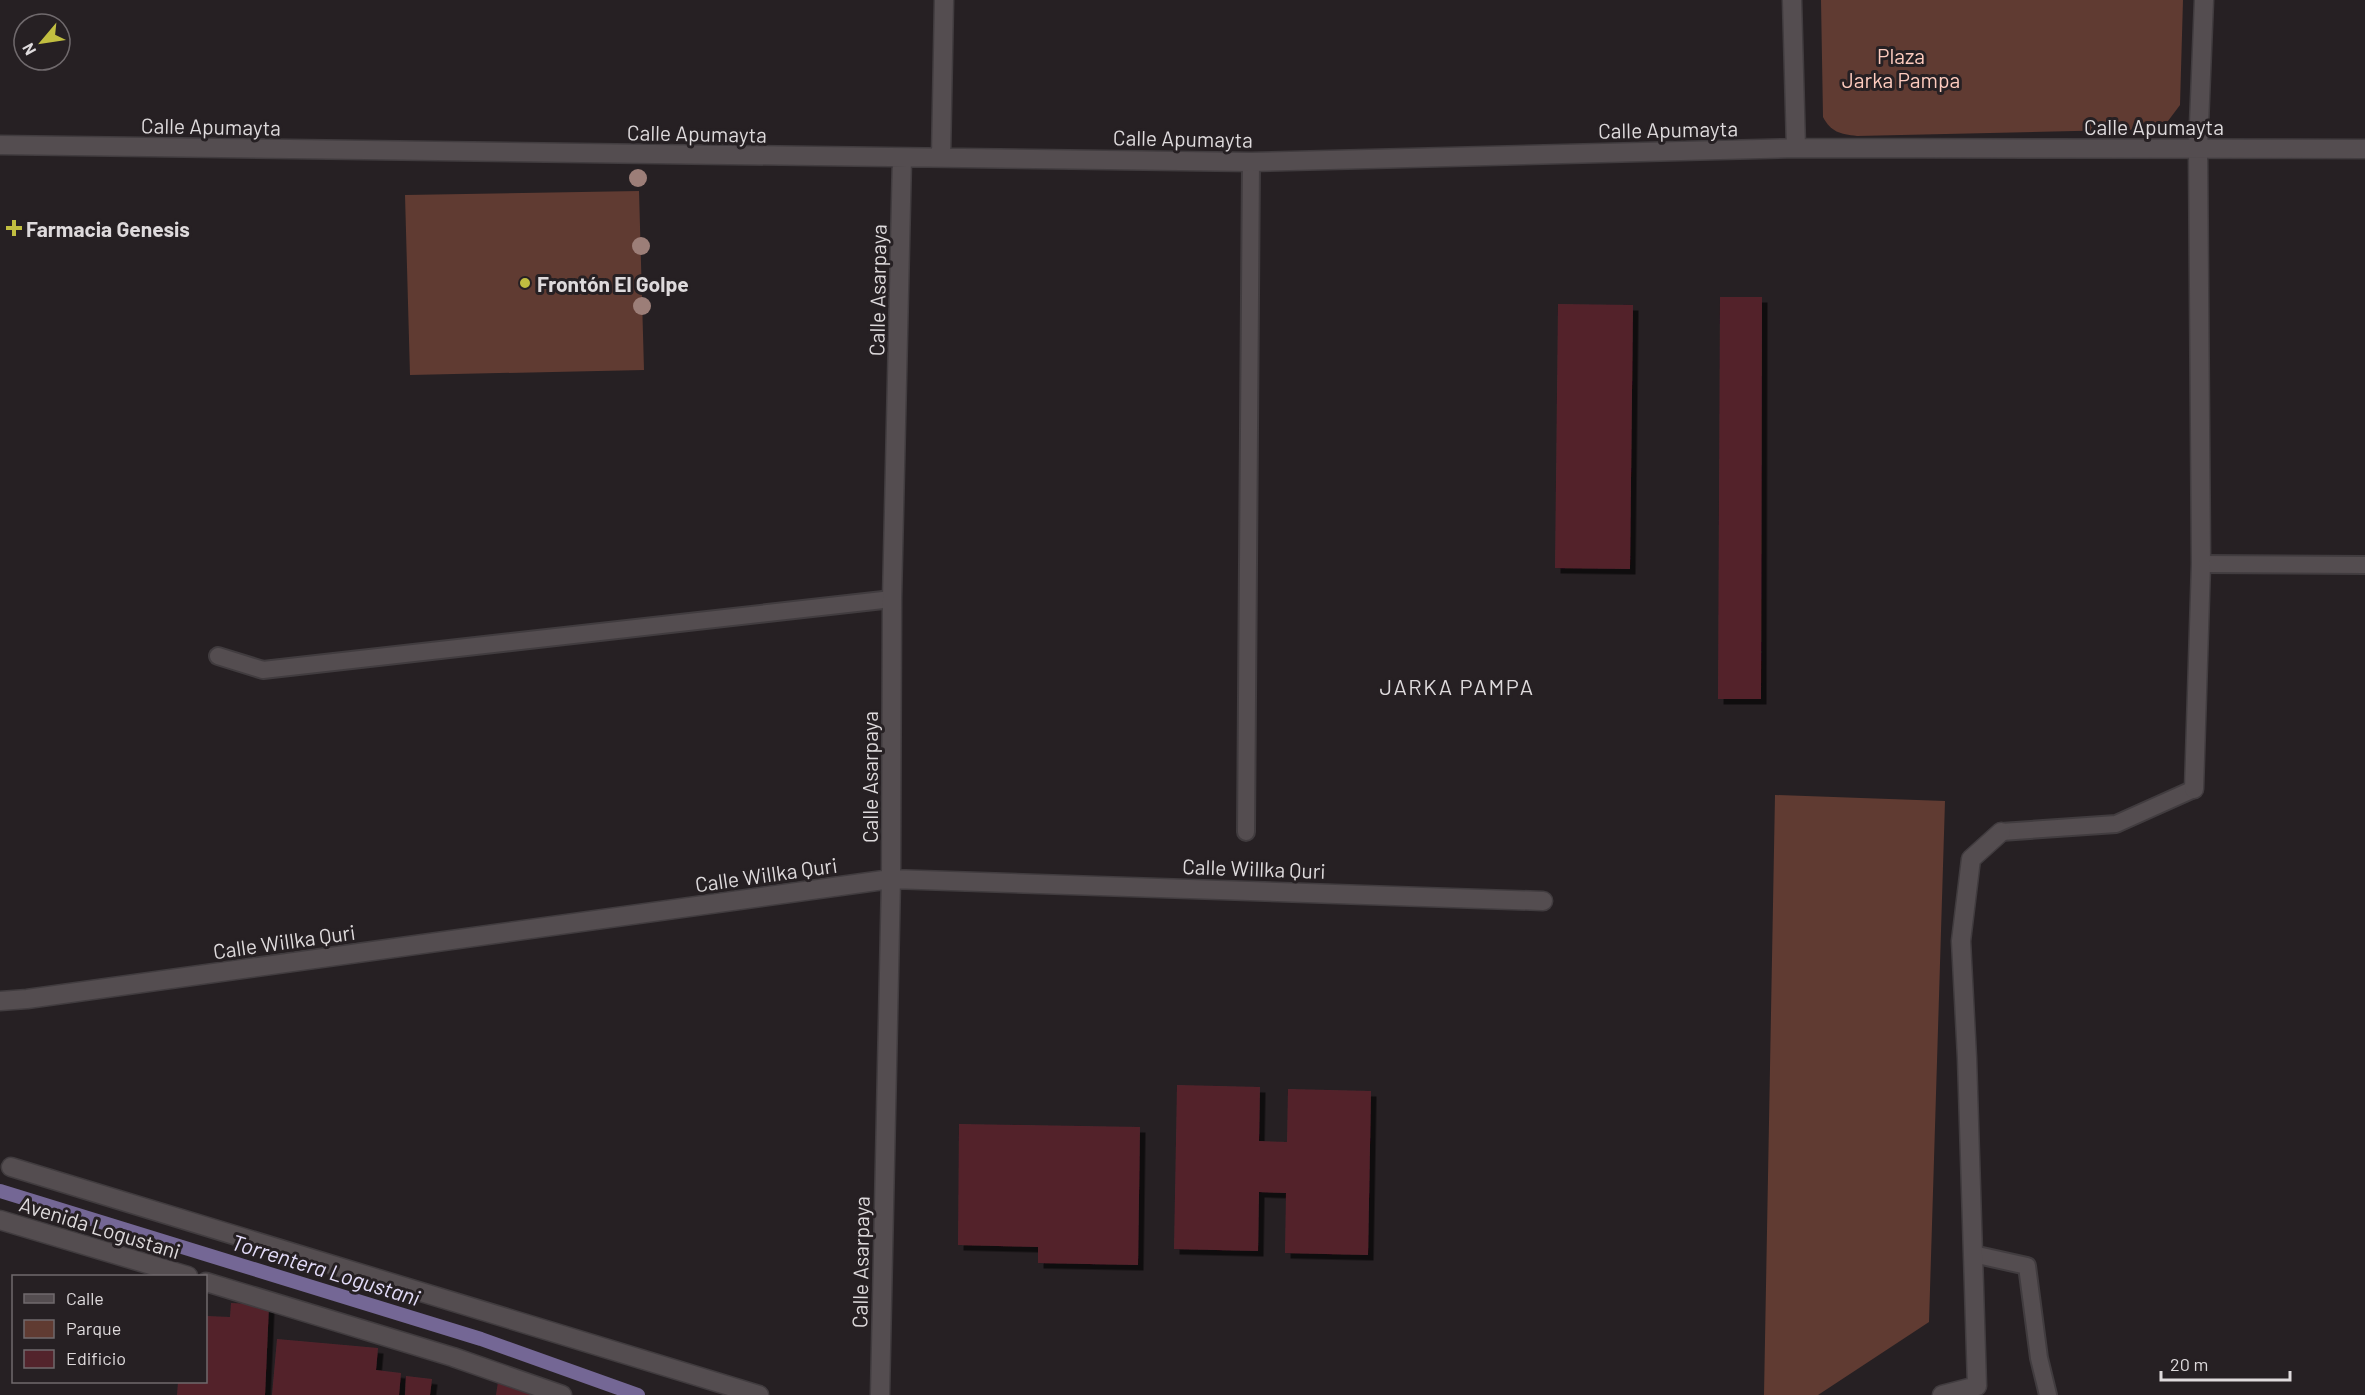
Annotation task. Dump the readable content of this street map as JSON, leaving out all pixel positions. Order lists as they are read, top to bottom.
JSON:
{
  "streets": {
    "street": [
      "Calle Apumayta",
      "Calle Asarpaya",
      "Calle Willka Quri",
      "Avenida Logustani"
    ]
  },
  "crossings": [
    ["Calle Apumayta", "Calle Asarpaya"],
    ["Calle Asarpaya", "Calle Willka Quri"]
  ],
  "districts": ["JARKA PAMPA"],
  "water": ["Torrentera Logustani"],
  "parks": ["Plaza Jarka Pampa"],
  "places": {
    "health": ["Farmacia Genesis"],
    "other": ["Frontón El Golpe"]
  },
  "legend": ["Calle", "Parque", "Edificio"],
  "scale_bar": "20 m",
  "north": "bottom left"
}
